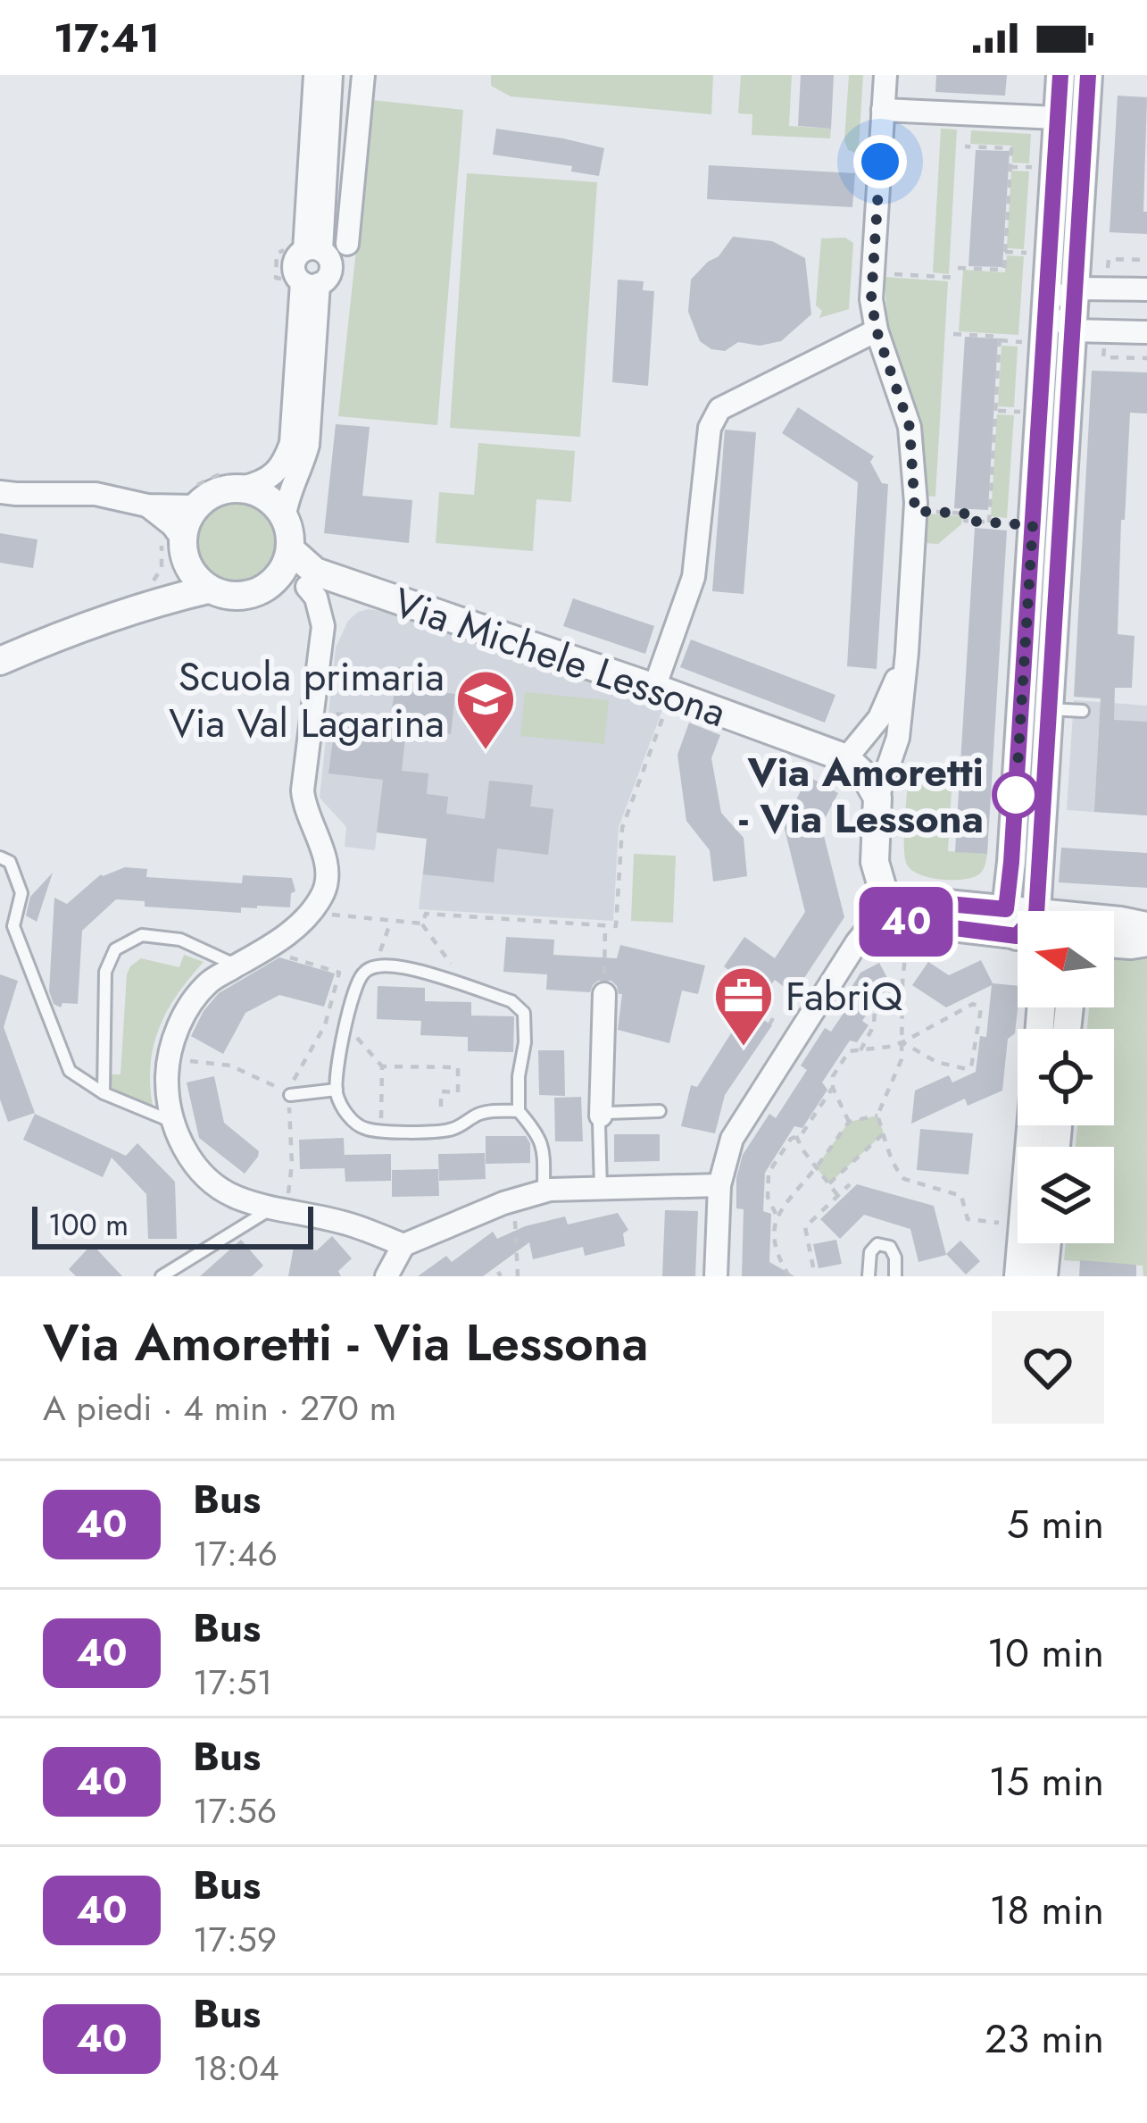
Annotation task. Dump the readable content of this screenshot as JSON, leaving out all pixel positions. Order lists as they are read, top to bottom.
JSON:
{
  "streets": {
    "street": ["Via Michele Lessona"]
  },
  "places": {
    "school or university": ["Scuola primaria Via Val Lagarina"],
    "other": ["Via Amoretti - Via Lessona"],
    "office": ["FabriQ"]
  },
  "lines": ["bus line 40"],
  "scale_bar": "100 m",
  "north": "left",
  "page": {
    "status": "17:41",
    "on_map": "40",
    "scale": "100 m",
    "heading": ["Via Amoretti - Via Lessona", "A piedi · 4 min · 270 m"],
    "list": [
      {
        "mark": "40",
        "name": "Bus",
        "note": "17:46",
        "value": "5 min"
      },
      {
        "mark": "40",
        "name": "Bus",
        "note": "17:51",
        "value": "10 min"
      },
      {
        "mark": "40",
        "name": "Bus",
        "note": "17:56",
        "value": "15 min"
      },
      {
        "mark": "40",
        "name": "Bus",
        "note": "17:59",
        "value": "18 min"
      },
      {
        "mark": "40",
        "name": "Bus",
        "note": "18:04",
        "value": "23 min"
      }
    ]
  }
}
